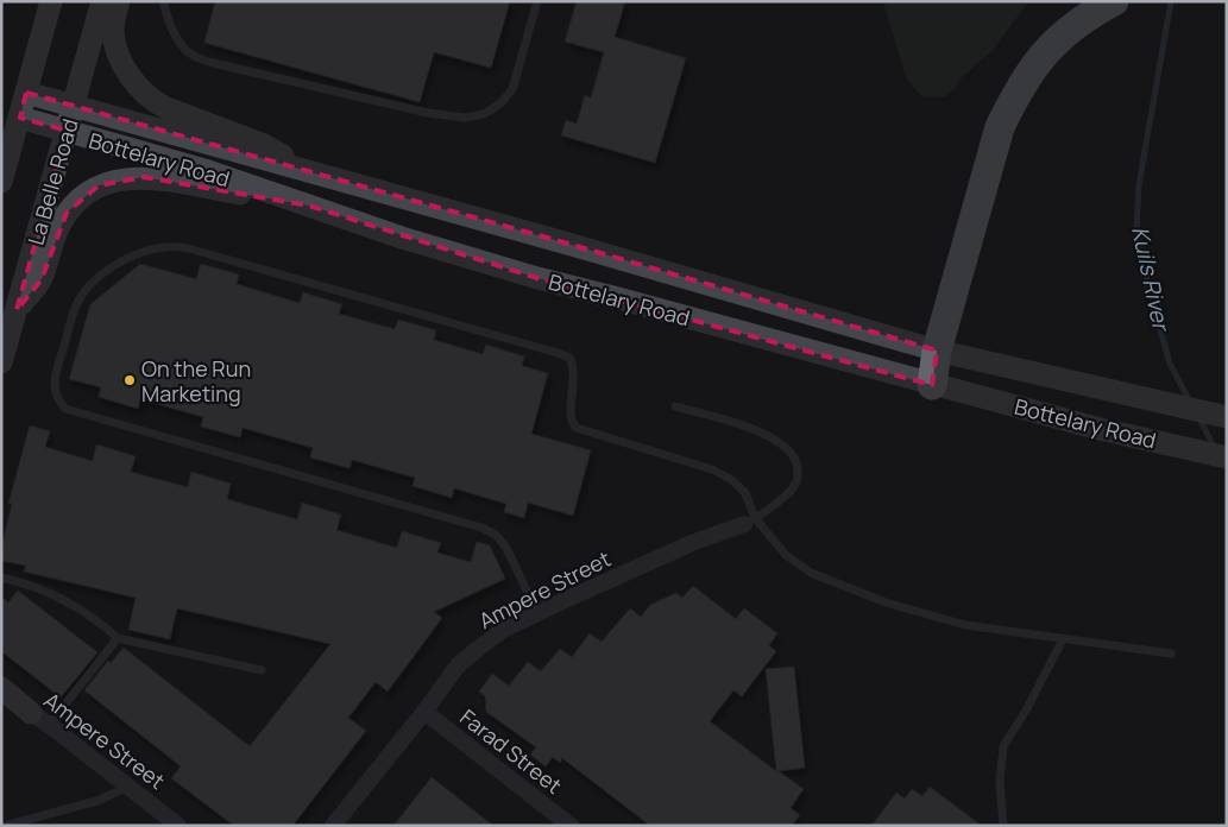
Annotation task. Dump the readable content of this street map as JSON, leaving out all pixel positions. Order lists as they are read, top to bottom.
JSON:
{
  "streets": {
    "main road": ["Bottelary Road", "La Belle Road"],
    "street": ["Ampere Street", "Farad Street"]
  },
  "crossings": [
    ["Bottelary Road", "La Belle Road"],
    ["Ampere Street", "Farad Street"]
  ],
  "water": ["Kuils River"],
  "places": ["On the Run Marketing"]
}
